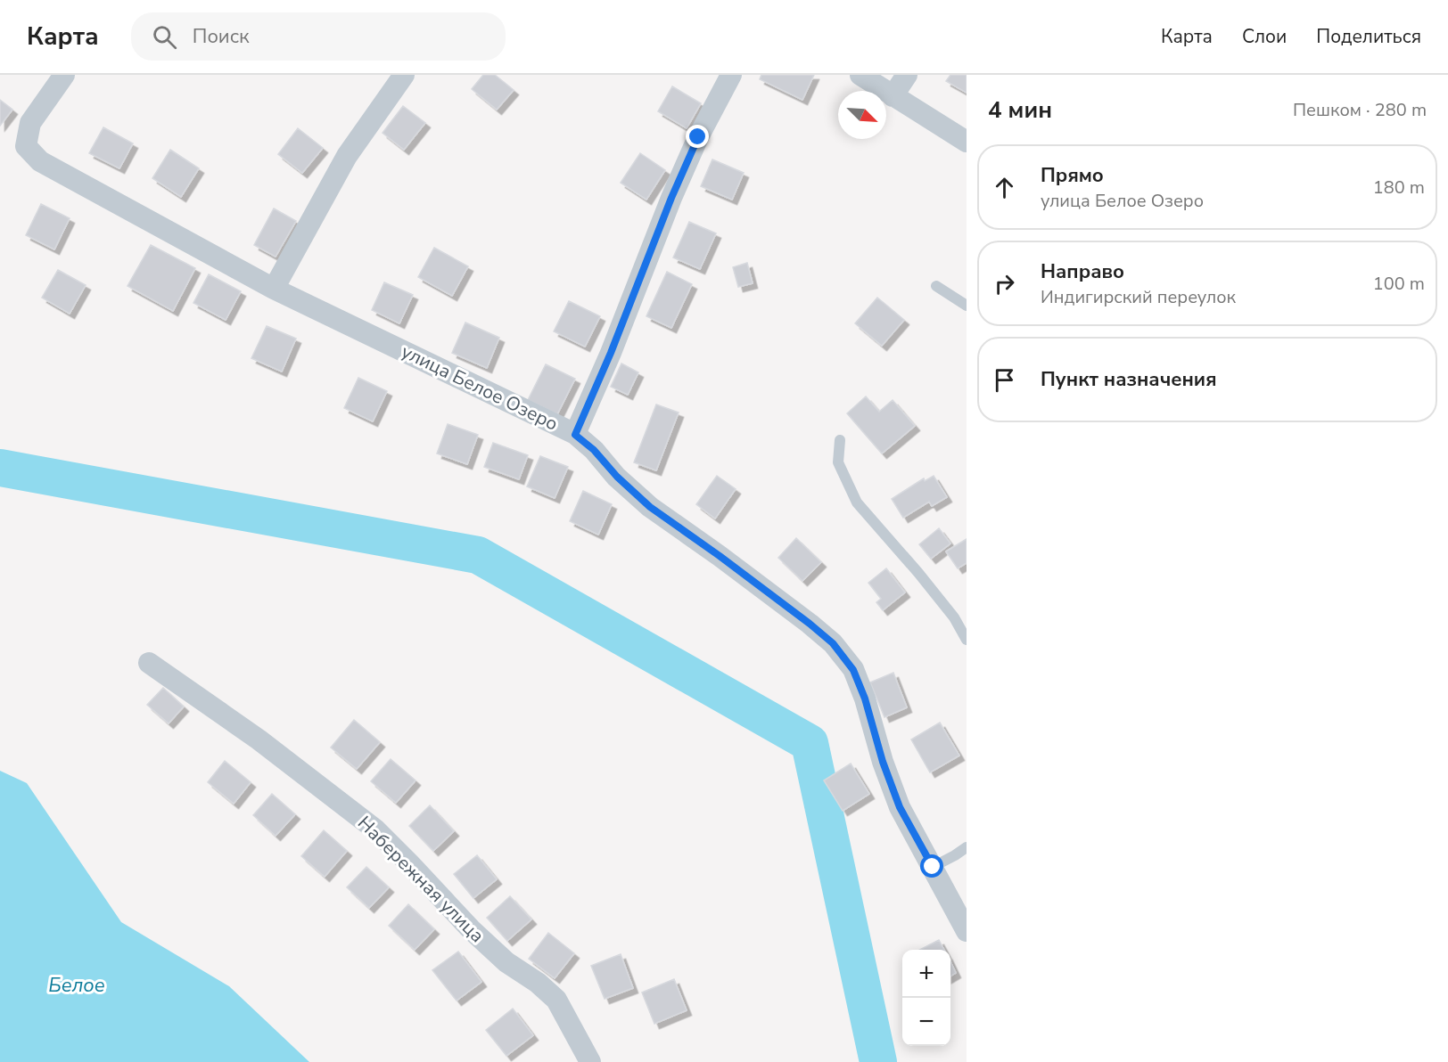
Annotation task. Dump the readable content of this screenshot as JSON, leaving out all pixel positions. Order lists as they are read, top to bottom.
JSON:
{
  "streets": {
    "street": ["улица Белое Озеро", "Набережная улица"]
  },
  "water": ["Белое"],
  "north": "bottom right",
  "page": {
    "header": "Карта",
    "search": "Поиск",
    "nav": ["Карта", "Слои", "Поделиться"],
    "heading": ["4 мин", "Пешком · 280 m"],
    "list": [
      ["Прямо", "улица Белое Озеро", "180 m"],
      ["Направо", "Индигирский переулок", "100 m"],
      "Пункт назначения"
    ],
    "map_buttons": ["+", "−"]
  }
}
